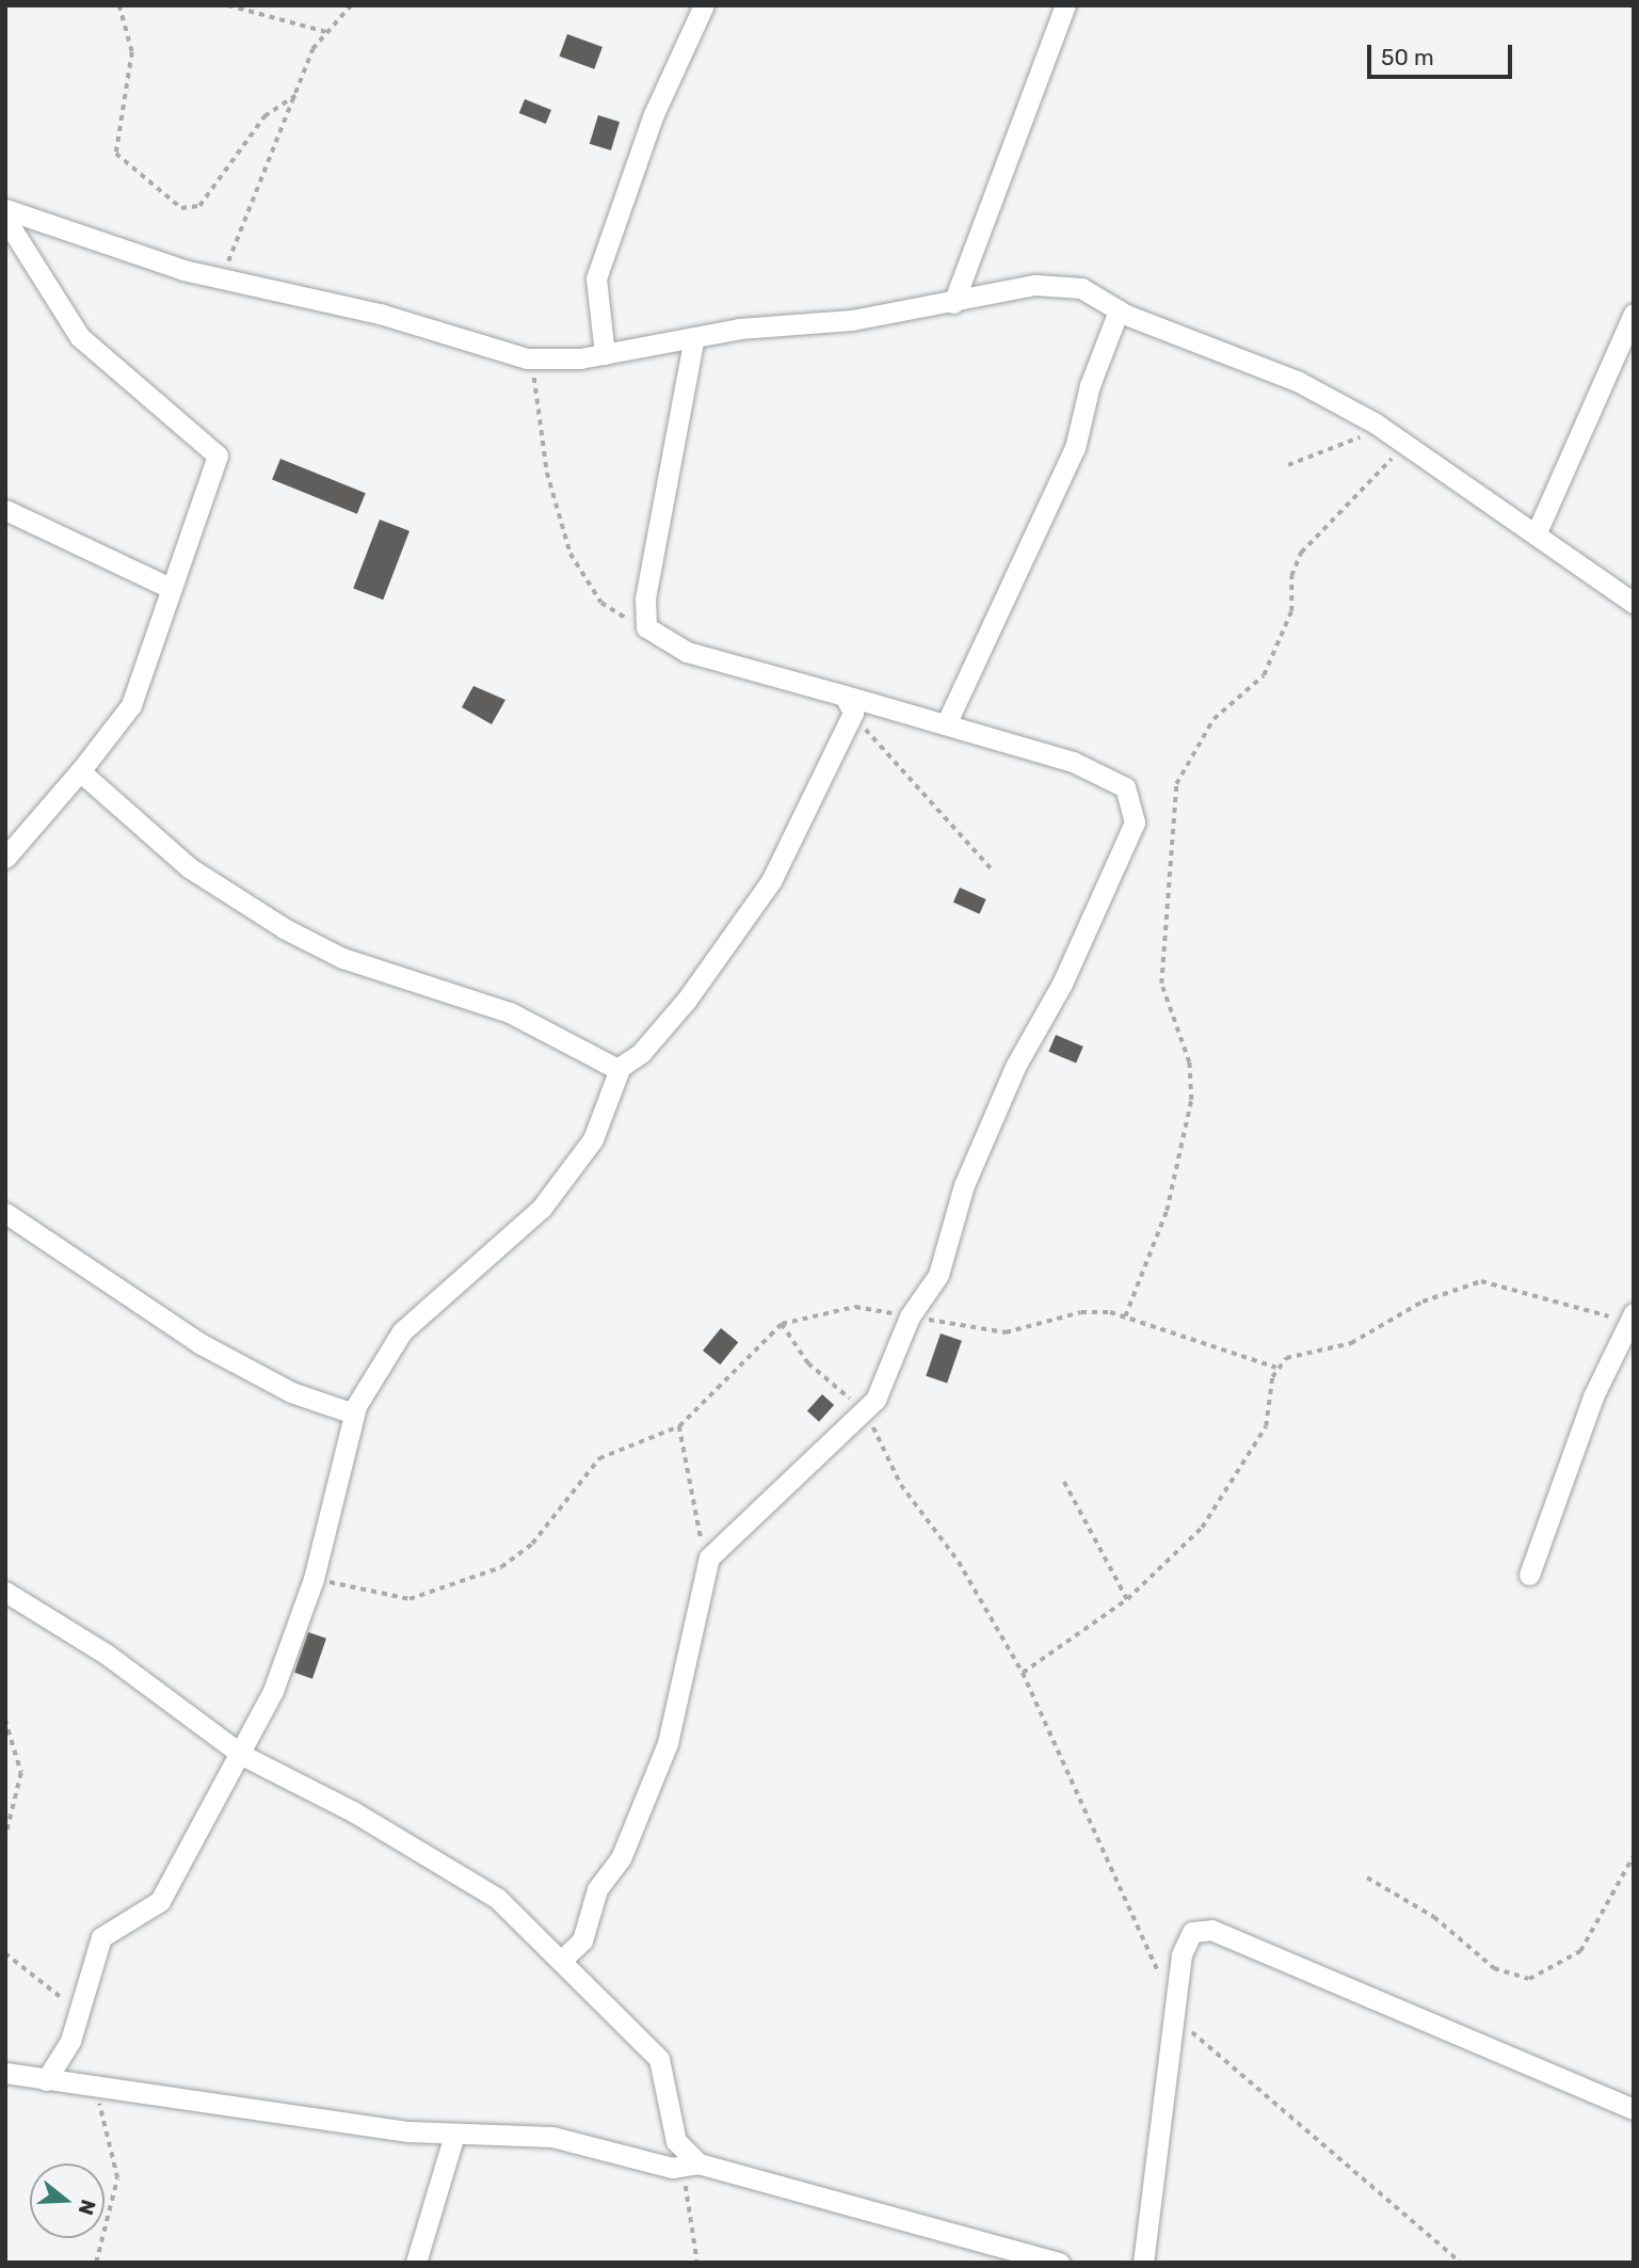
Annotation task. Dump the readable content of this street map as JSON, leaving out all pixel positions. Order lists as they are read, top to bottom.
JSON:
{
  "scale_bar": "50 m",
  "north": "right"
}
